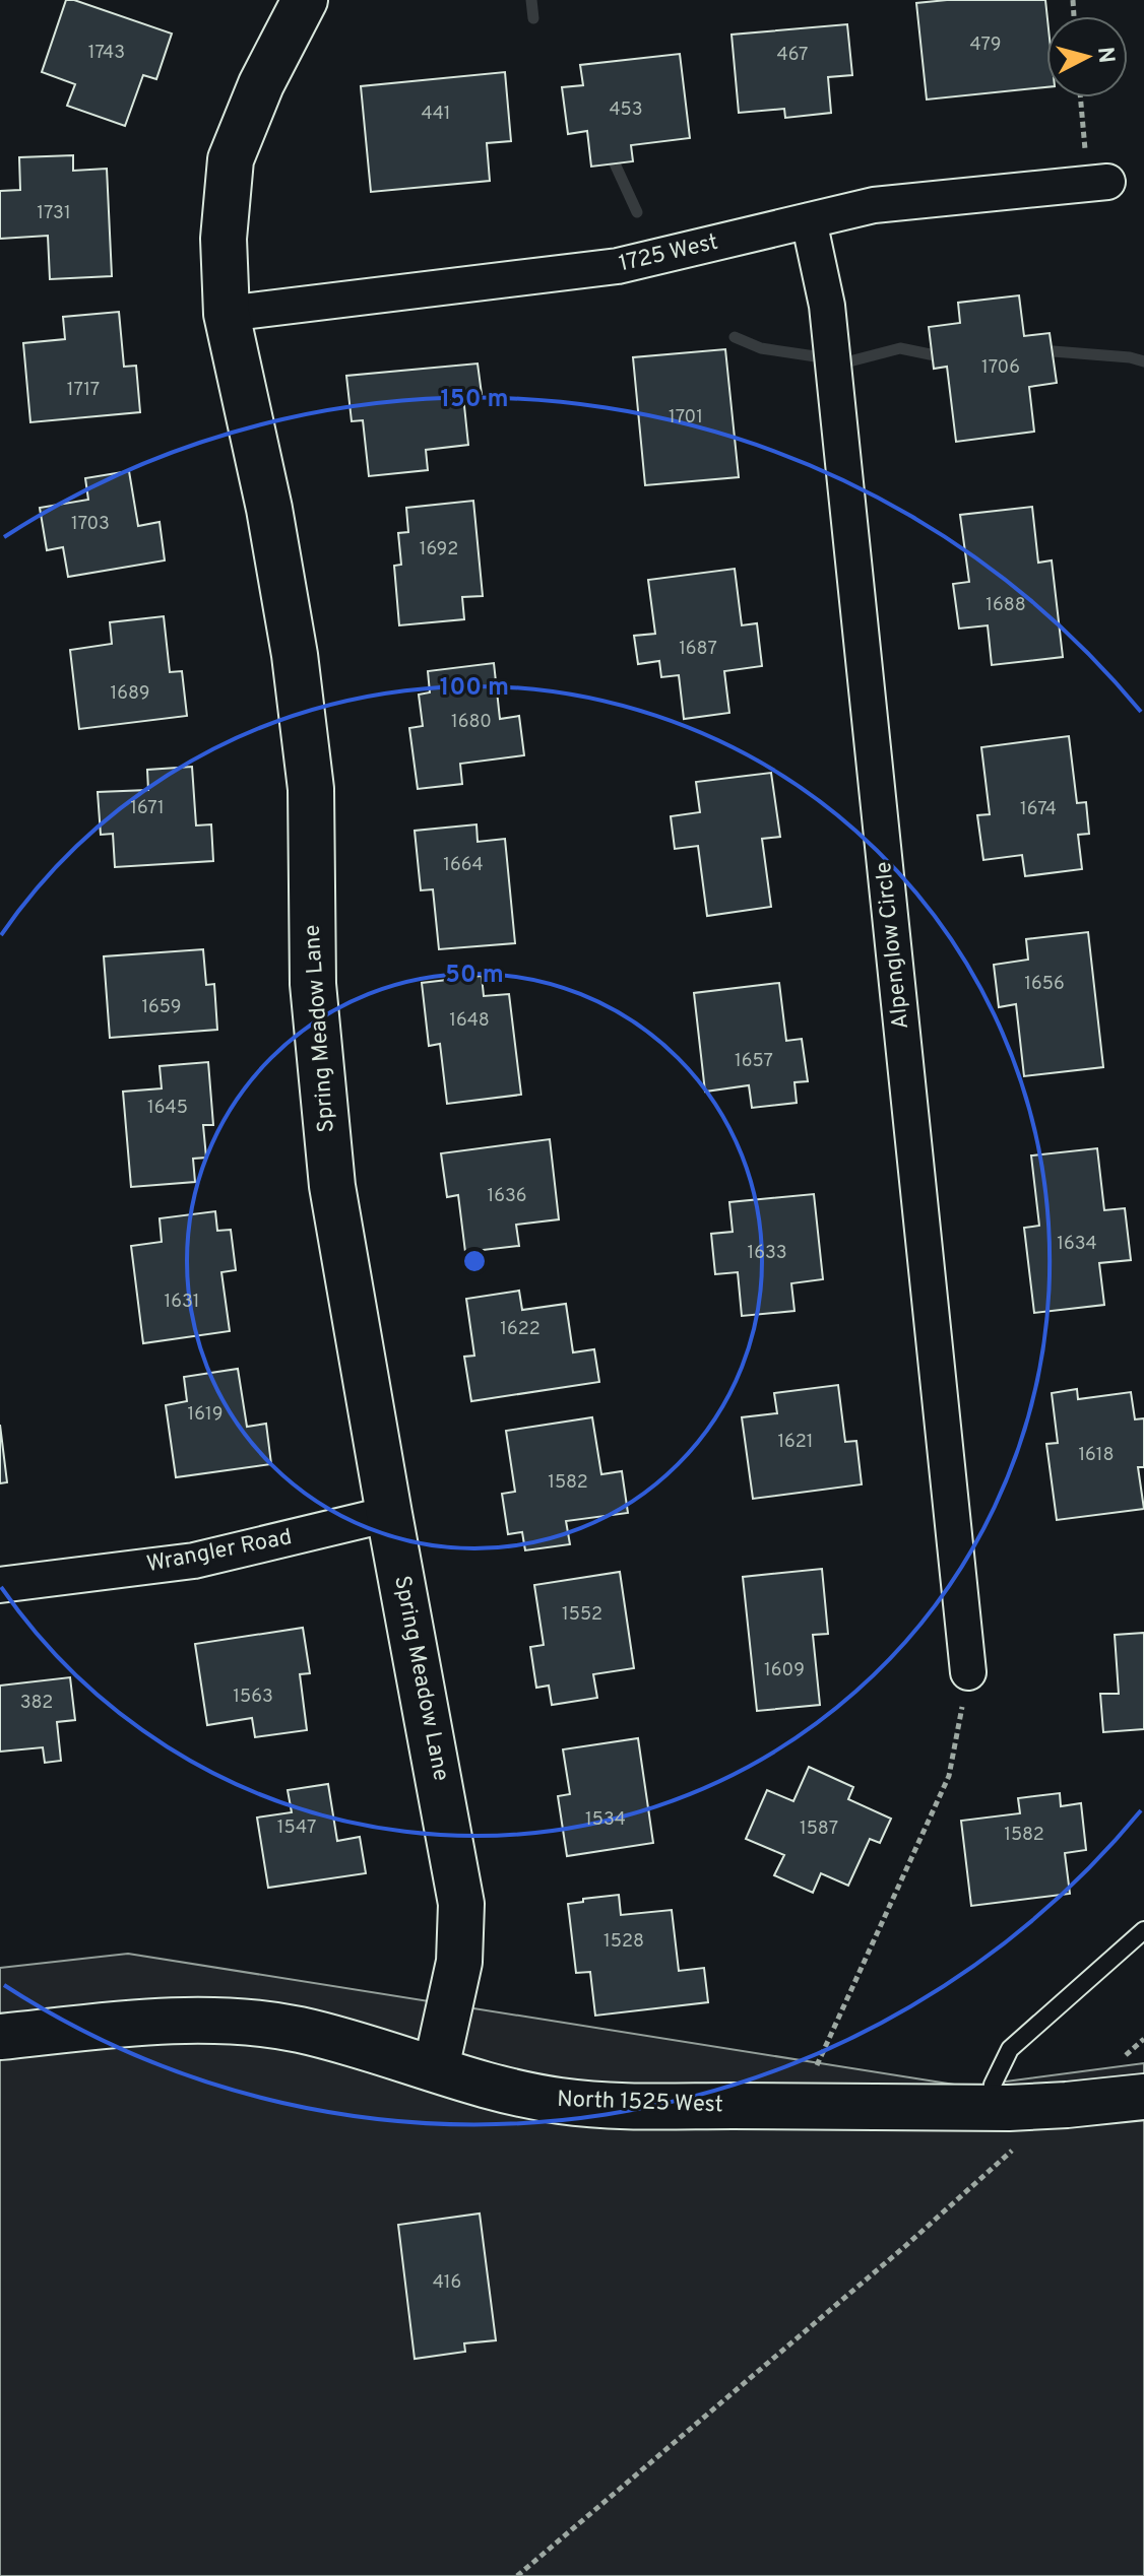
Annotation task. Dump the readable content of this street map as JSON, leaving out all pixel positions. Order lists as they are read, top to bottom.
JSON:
{
  "streets": {
    "street": [
      "1725 West",
      "Alpenglow Circle",
      "Spring Meadow Lane",
      "Wrangler Road",
      "North 1525 West"
    ]
  },
  "crossings": [
    ["1725 West", "Alpenglow Circle"],
    ["1725 West", "Spring Meadow Lane"],
    ["Spring Meadow Lane", "Wrangler Road"],
    ["Spring Meadow Lane", "North 1525 West"]
  ],
  "house_numbers": [
    "479",
    "1743",
    "467",
    "453",
    "441",
    "1731",
    "1706",
    "1717",
    "1701",
    "1703",
    "1692",
    "1688",
    "1687",
    "1689",
    "1680",
    "1671",
    "1674",
    "1664",
    "1656",
    "1659",
    "1648",
    "1657",
    "1645",
    "1636",
    "1634",
    "1633",
    "1631",
    "1622",
    "1619",
    "1621",
    "1618",
    "1582",
    "1552",
    "1609",
    "1563",
    "382",
    "1534",
    "1547",
    "1587",
    "1582",
    "1528",
    "416"
  ],
  "north": "right",
  "rings": ["150 m", "100 m", "50 m"]
}
